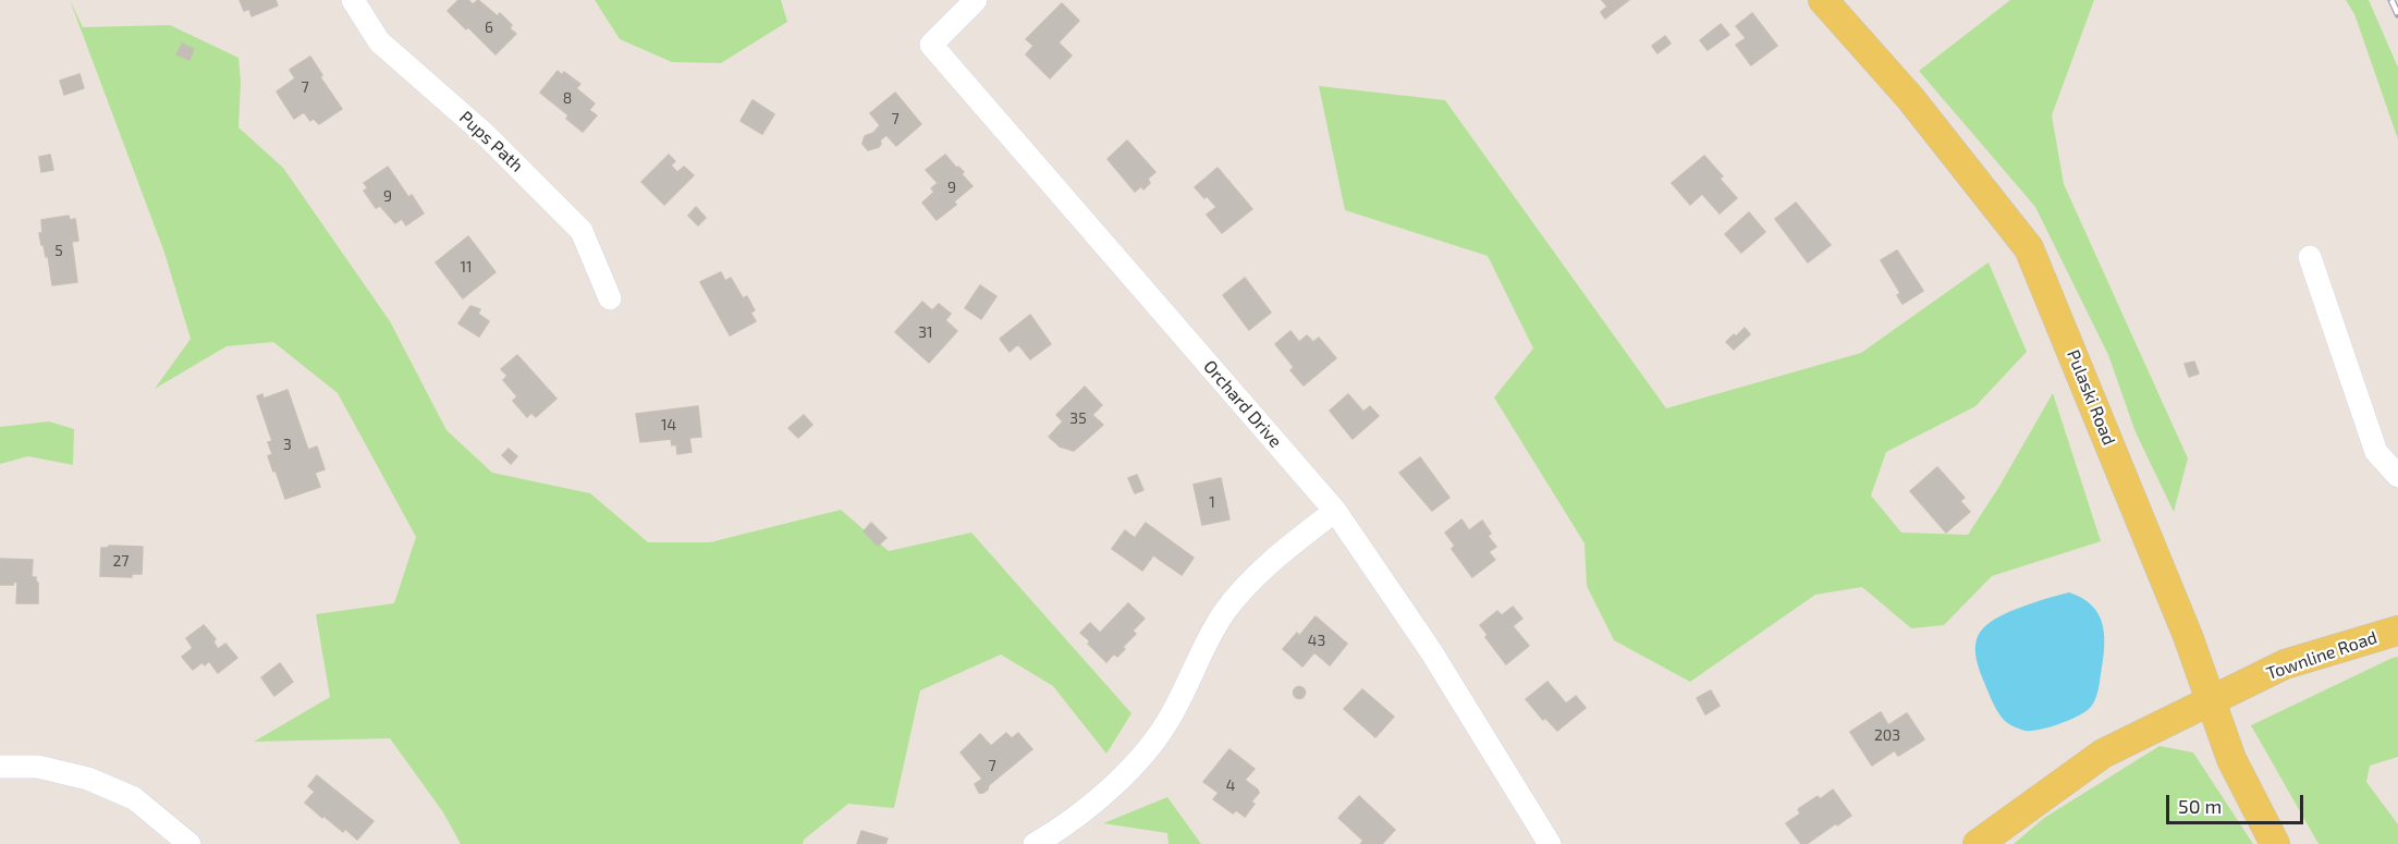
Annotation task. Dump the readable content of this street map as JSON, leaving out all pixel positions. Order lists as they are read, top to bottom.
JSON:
{
  "streets": {
    "main road": ["Pulaski Road", "Townline Road"],
    "street": ["Pups Path", "Orchard Drive"]
  },
  "crossings": [
    ["Pulaski Road", "Townline Road"]
  ],
  "house_numbers": [
    "6",
    "7",
    "8",
    "7",
    "9",
    "9",
    "5",
    "11",
    "31",
    "35",
    "14",
    "3",
    "1",
    "27",
    "43",
    "203",
    "7",
    "4"
  ],
  "scale_bar": "50 m"
}
